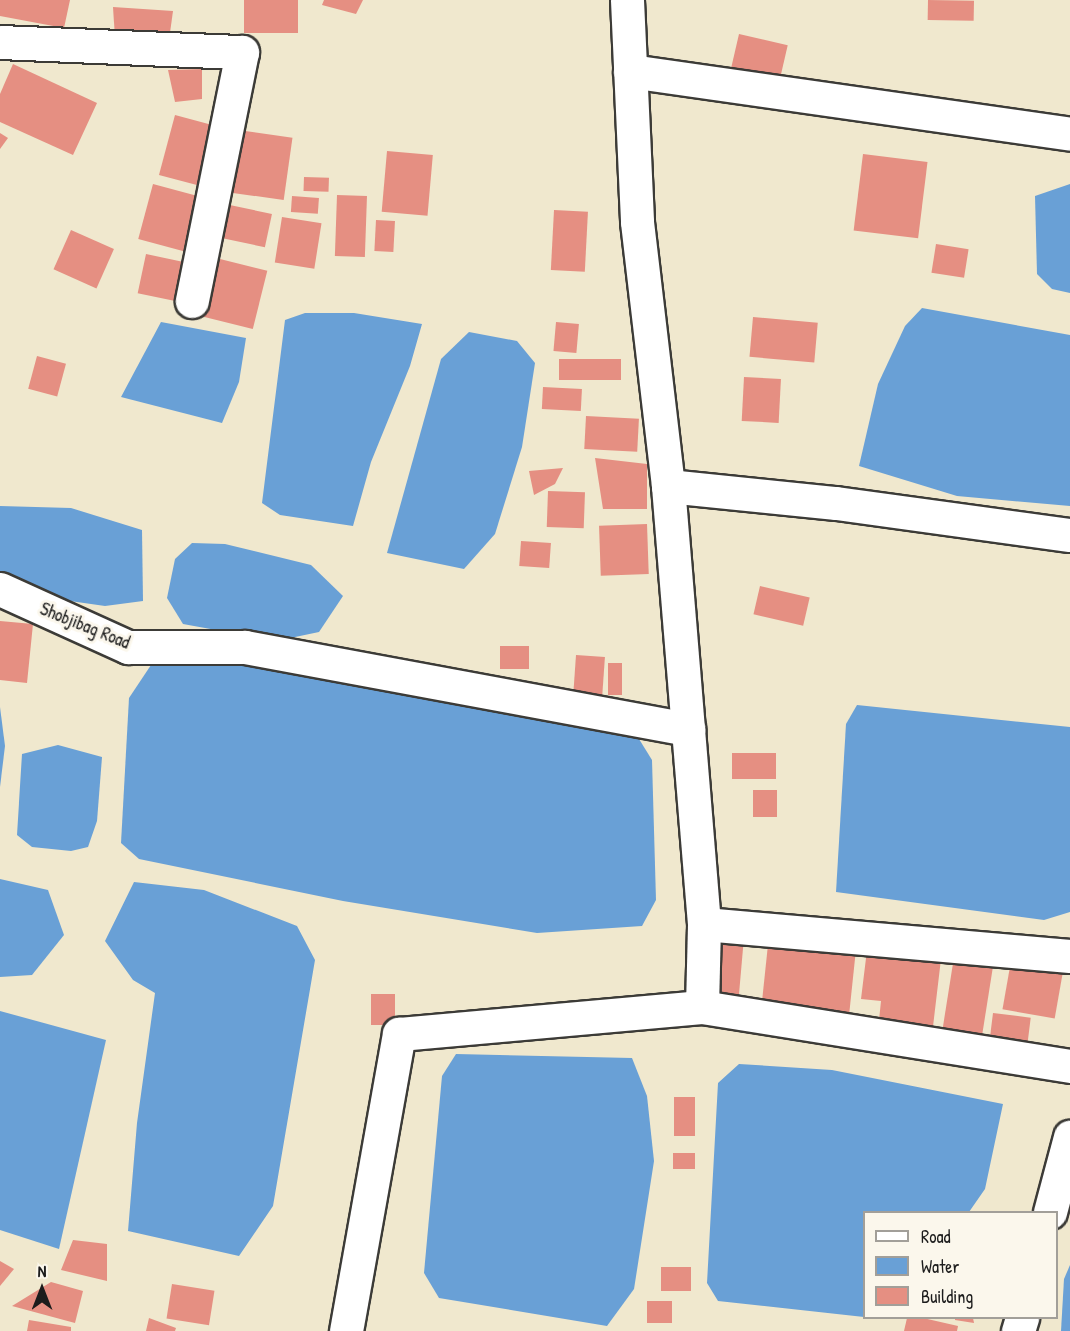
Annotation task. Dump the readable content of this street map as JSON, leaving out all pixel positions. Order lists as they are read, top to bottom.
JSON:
{
  "streets": {
    "street": ["Shobjibag Road"]
  },
  "legend": ["Road", "Water", "Building"],
  "north": "top"
}
